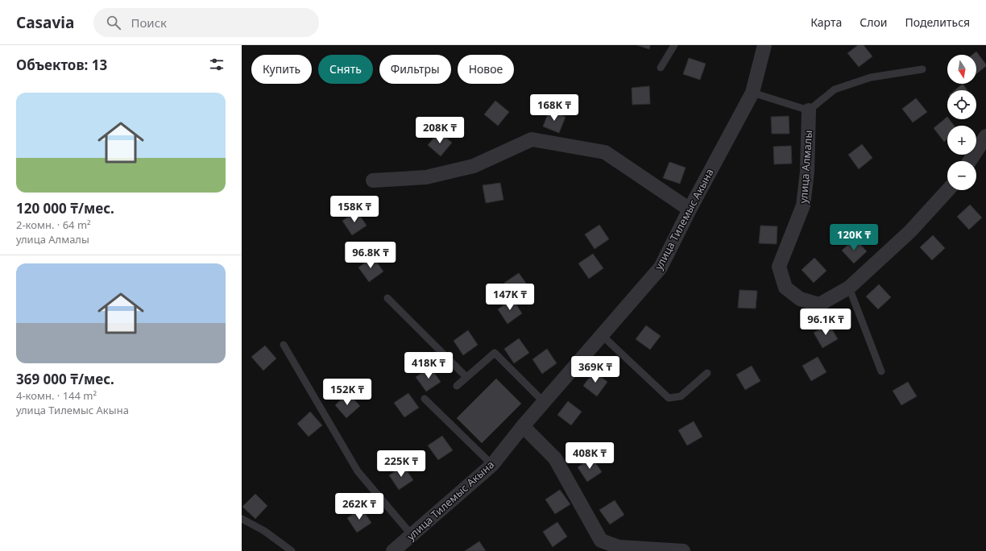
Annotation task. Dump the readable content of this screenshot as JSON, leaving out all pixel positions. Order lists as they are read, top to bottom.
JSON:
{
  "streets": {
    "street": ["улица Алмалы", "улица Тилемыс Акына"]
  },
  "north": "bottom",
  "page": {
    "header": "Casavia",
    "search": "Поиск",
    "nav": ["Карта", "Слои", "Поделиться"],
    "heading": "Объектов: 13",
    "map_buttons": ["+", "−"],
    "chip": [
      "Купить",
      "Снять",
      "Фильтры",
      "Новое"
    ],
    "list": [
      {
        "name": "120 000 ₸/мес.",
        "note": "2-комн. · 64 m² · улица Алмалы"
      },
      {
        "name": "369 000 ₸/мес.",
        "note": "4-комн. · 144 m² · улица Тилемыс Акына"
      }
    ],
    "price": [
      "168K ₸",
      "208K ₸",
      "158K ₸",
      "120K ₸",
      "96.8K ₸",
      "147K ₸",
      "96.1K ₸",
      "418K ₸",
      "369K ₸",
      "152K ₸",
      "408K ₸",
      "225K ₸",
      "262K ₸"
    ]
  }
}
